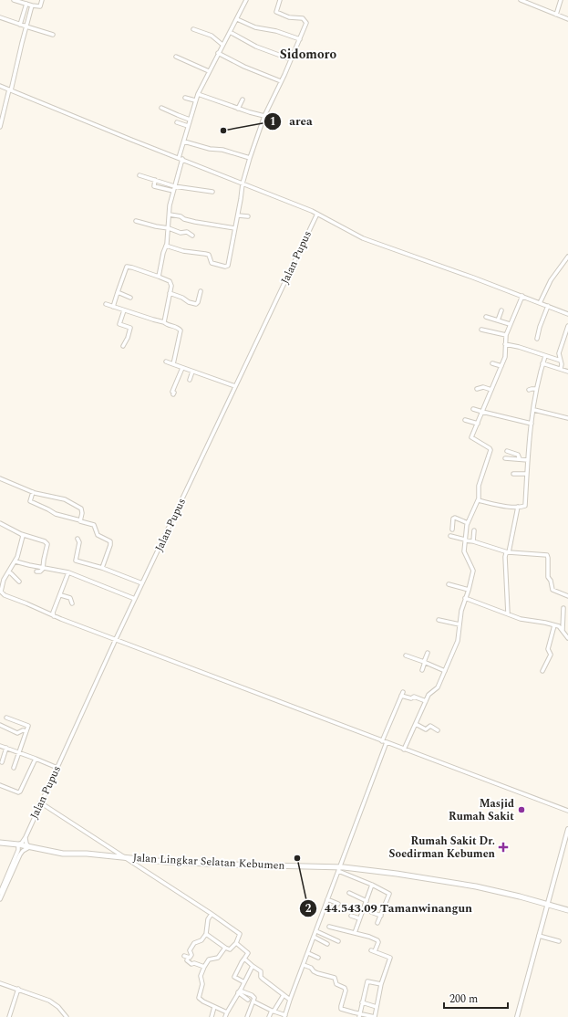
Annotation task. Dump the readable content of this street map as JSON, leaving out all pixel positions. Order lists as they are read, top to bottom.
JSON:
{
  "streets": {
    "highway": ["Jalan Lingkar Selatan Kebumen"],
    "street": ["Jalan Pupus"]
  },
  "crossings": [
    ["Jalan Pupus", "Jalan Lingkar Selatan Kebumen"]
  ],
  "districts": ["Sidomoro"],
  "places": {
    "other": ["area", "Masjid Rumah Sakit", "44.543.09 Tamanwinangun"],
    "health": ["Rumah Sakit Dr. Soedirman Kebumen"]
  },
  "scale_bar": "200 m"
}
